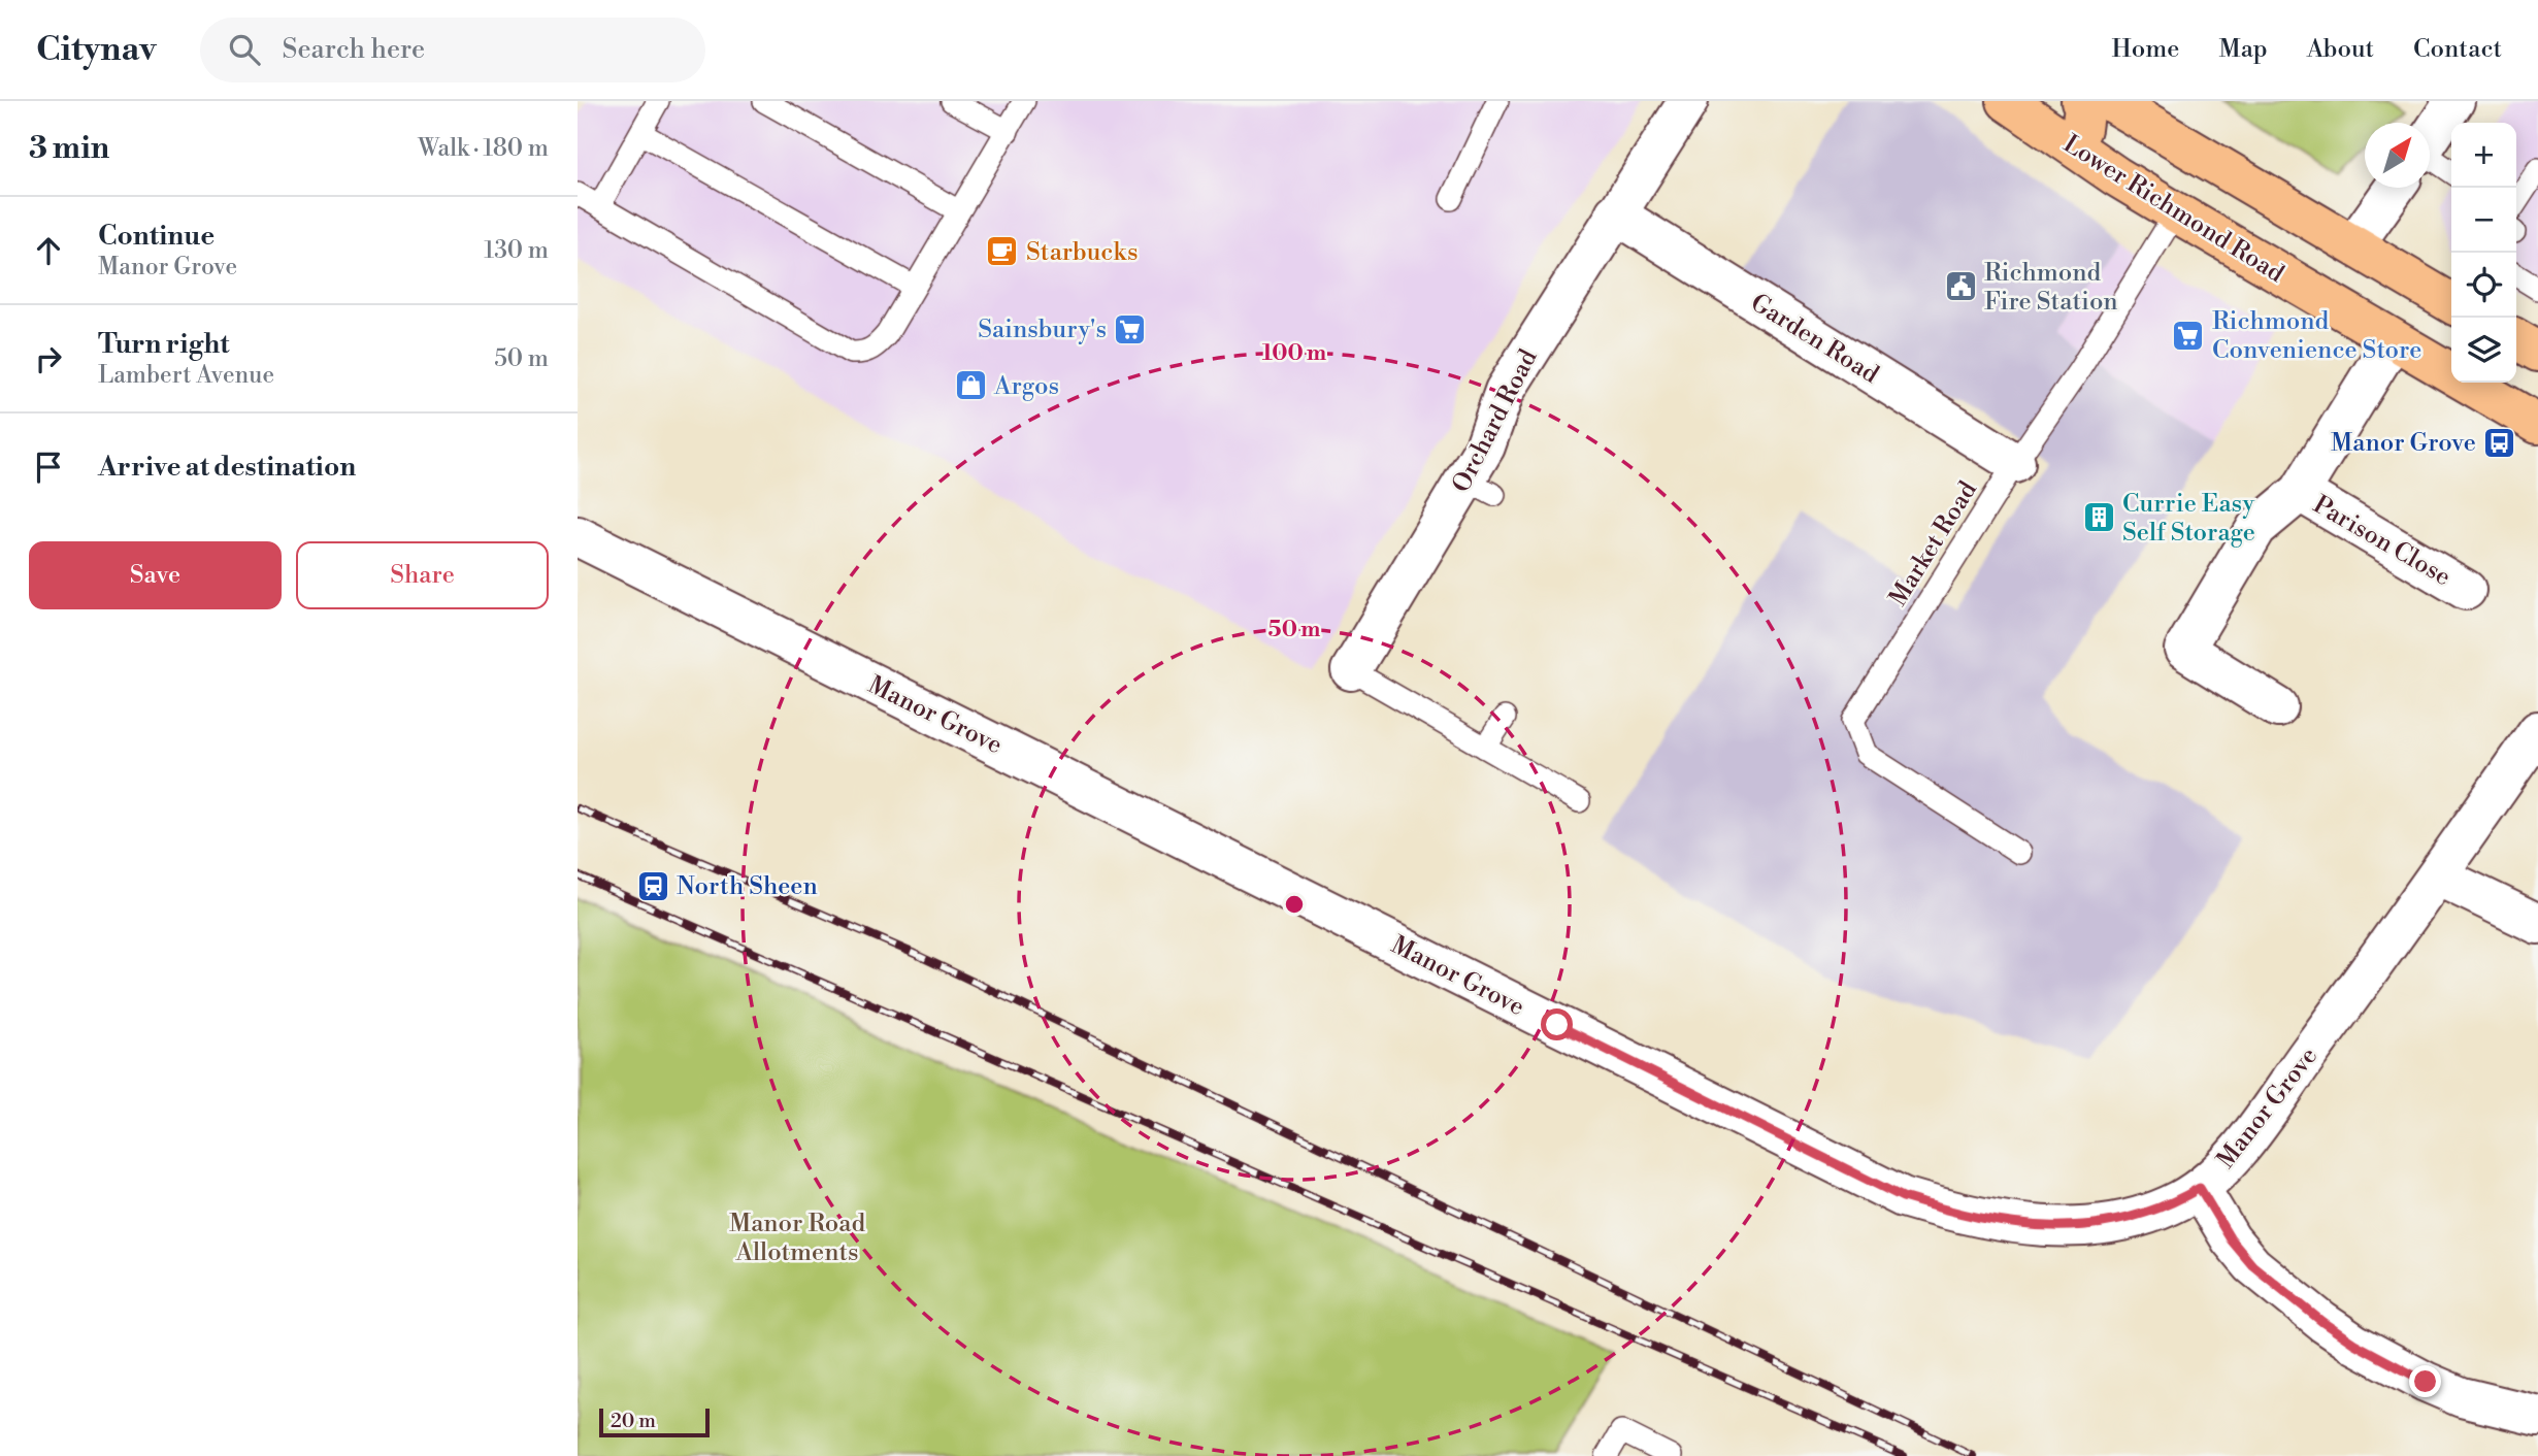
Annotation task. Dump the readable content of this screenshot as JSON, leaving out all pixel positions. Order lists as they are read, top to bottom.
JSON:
{
  "streets": {
    "highway": ["Lower Richmond Road"],
    "street": [
      "Garden Road",
      "Orchard Road",
      "Parison Close",
      "Manor Grove"
    ],
    "lane": ["Market Road"]
  },
  "crossings": [
    ["Lower Richmond Road", "Parison Close"],
    ["Lower Richmond Road", "Market Road"],
    ["Garden Road", "Orchard Road"],
    ["Garden Road", "Market Road"]
  ],
  "parks": ["Manor Road Allotments"],
  "places": {
    "cafe": ["Starbucks"],
    "public building": ["Richmond Fire Station"],
    "supermarket": ["Sainsbury's", "Richmond Convenience Store"],
    "shop": ["Argos"],
    "bus stop": ["Manor Grove"],
    "building": ["Currie Easy Self Storage"],
    "station": ["North Sheen"]
  },
  "scale_bar": "20 m",
  "north": "top right",
  "page": {
    "header": "Citynav",
    "search": "Search here",
    "nav": [
      "Home",
      "Map",
      "About",
      "Contact"
    ],
    "heading": ["3 min", "Walk · 180 m"],
    "map_buttons": ["+", "−"],
    "list": [
      ["Continue", "Manor Grove", "130 m"],
      ["Turn right", "Lambert Avenue", "50 m"],
      "Arrive at destination"
    ],
    "buttons": ["Save", "Share"],
    "scale": "20 m"
  },
  "rings": ["100 m", "50 m"]
}
